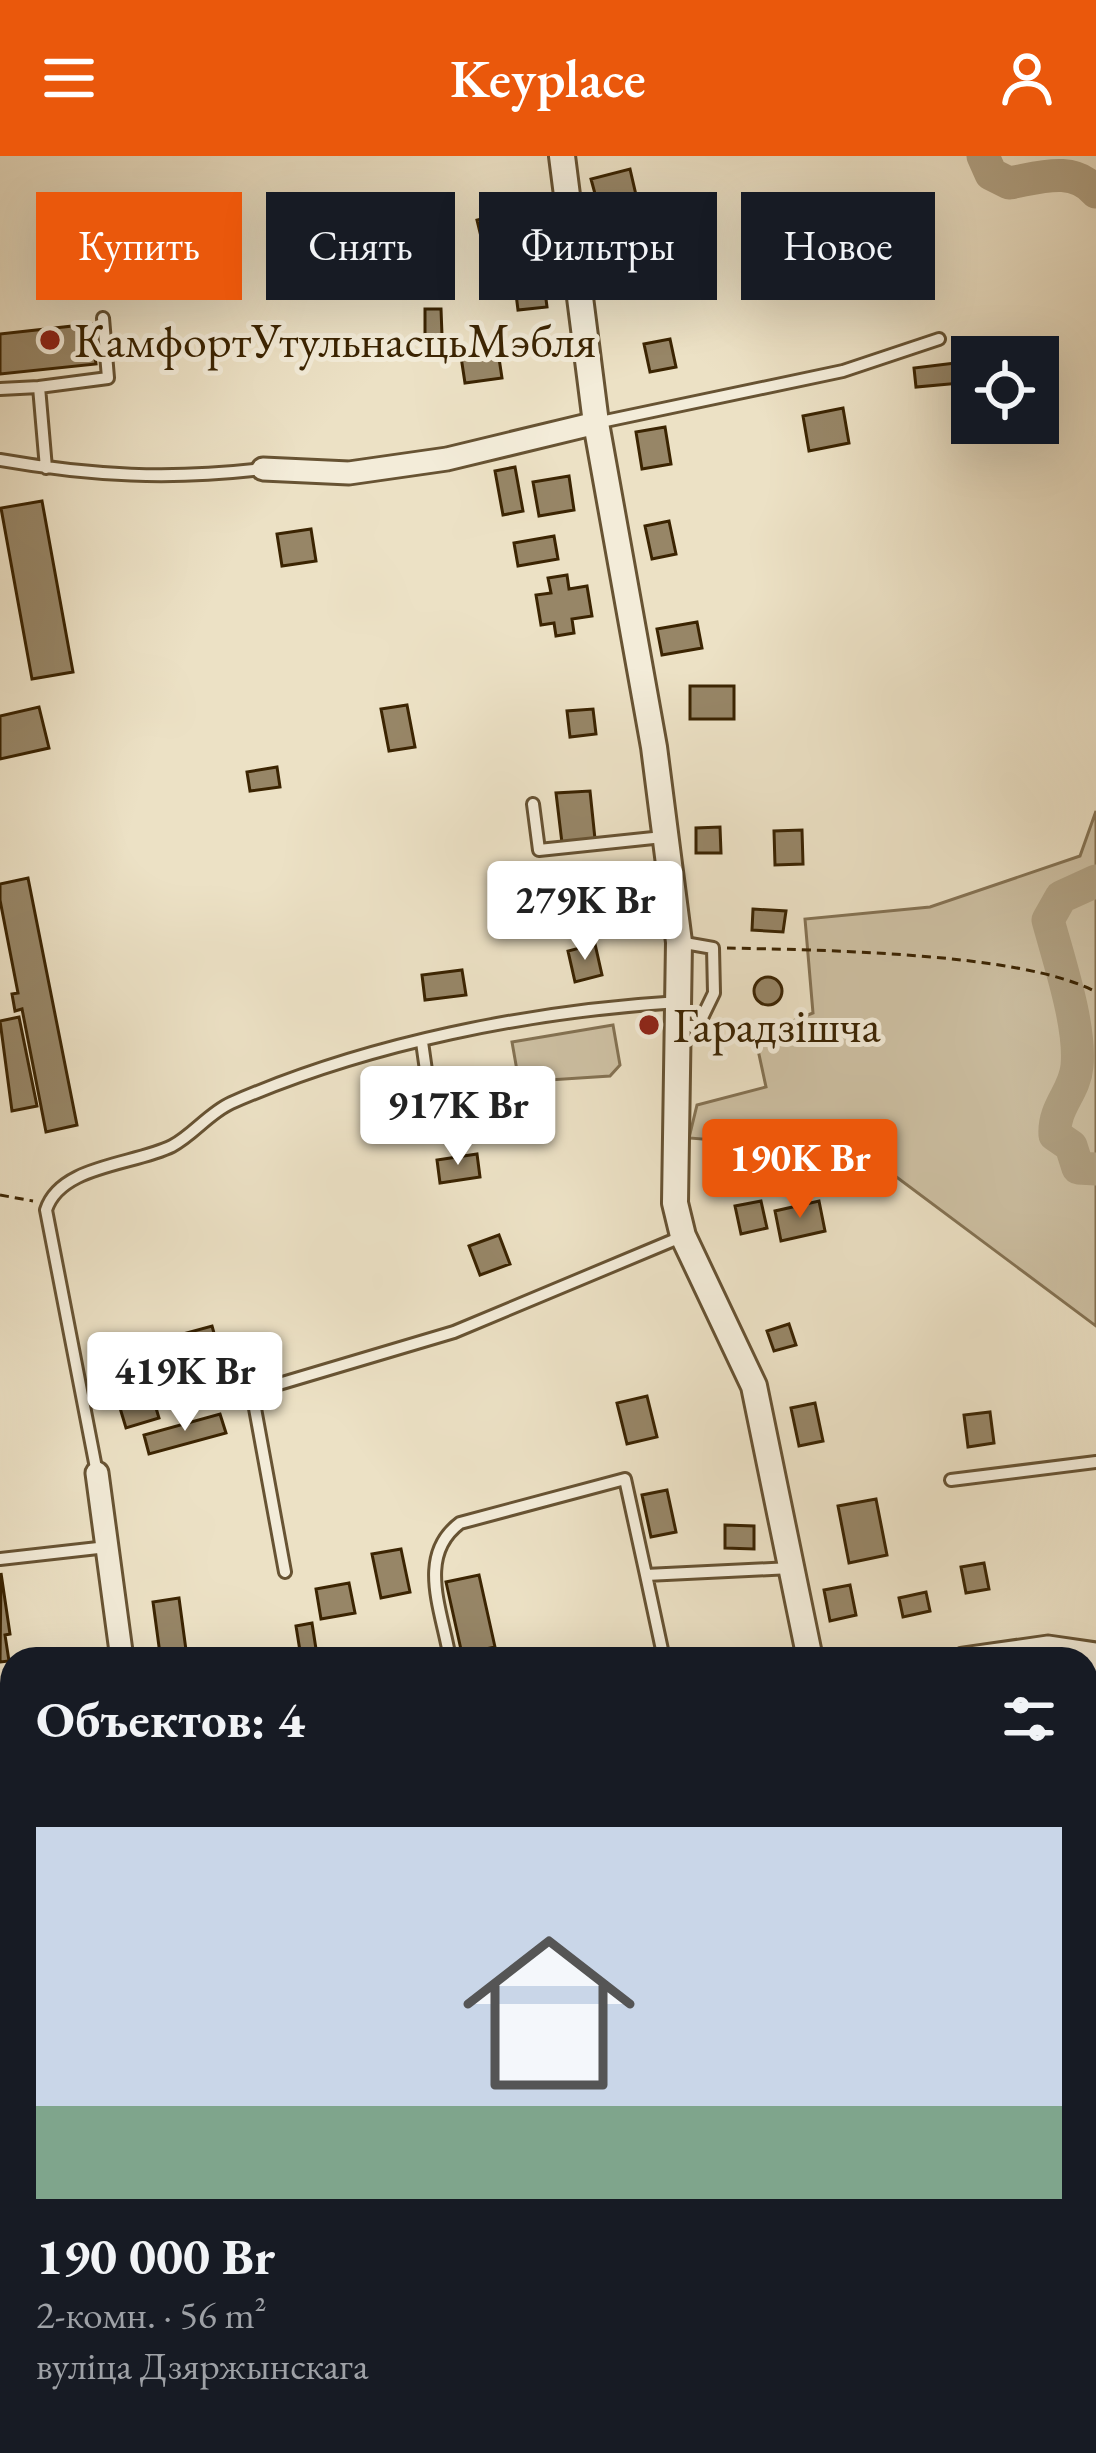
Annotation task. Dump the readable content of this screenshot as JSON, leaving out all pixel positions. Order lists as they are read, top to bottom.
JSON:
{
  "places": ["КамфортУтульнасцьМэбля", "Гарадзішча"],
  "page": {
    "header": "Keyplace",
    "chip": [
      "Купить",
      "Снять",
      "Фильтры",
      "Новое"
    ],
    "price": [
      "279K Br",
      "917K Br",
      "190K Br",
      "419K Br"
    ],
    "heading": "Объектов: 4",
    "list": [
      {
        "name": "190 000 Br",
        "note": "2-комн. · 56 m² · вуліца Дзяржынскага"
      }
    ]
  }
}
